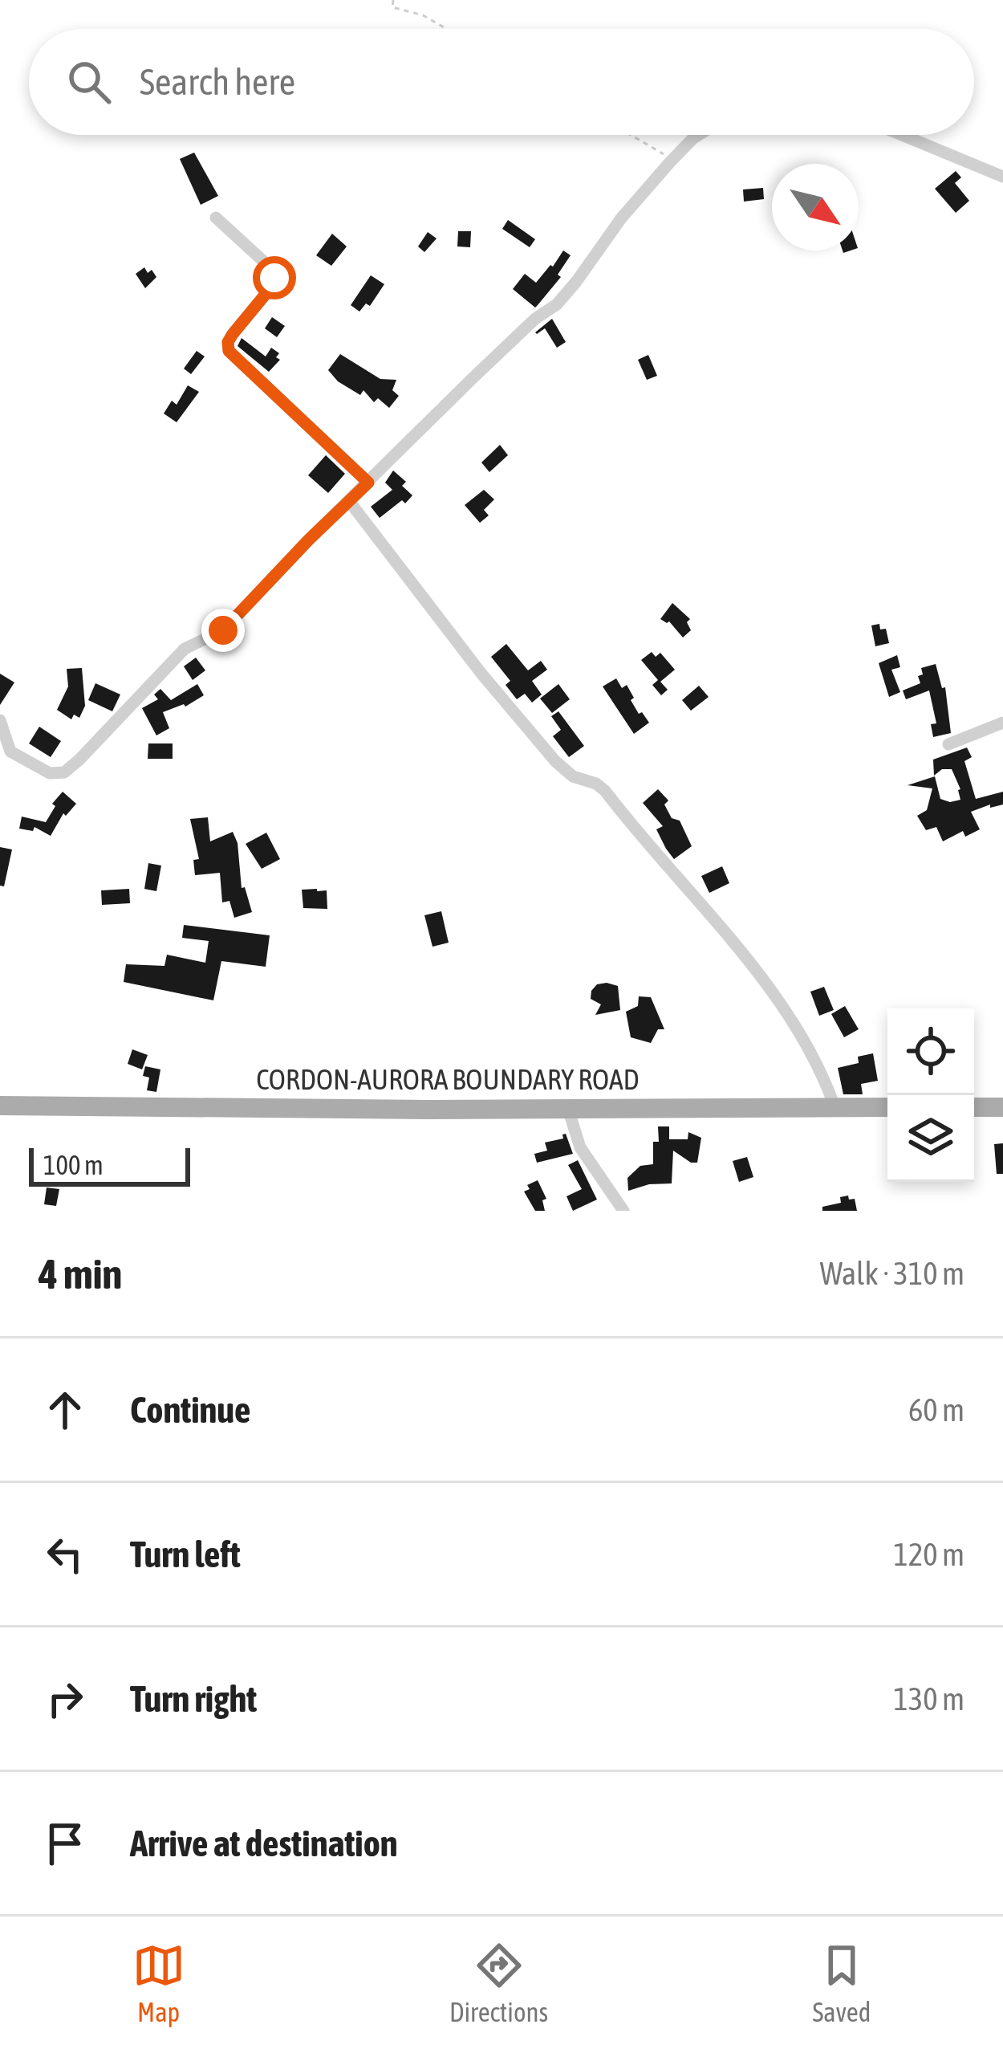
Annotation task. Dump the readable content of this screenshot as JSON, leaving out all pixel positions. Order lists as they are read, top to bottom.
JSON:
{
  "streets": {
    "main road": ["CORDON-AURORA BOUNDARY ROAD"]
  },
  "scale_bar": "100 m",
  "north": "bottom right",
  "page": {
    "search": "Search here",
    "scale": "100 m",
    "heading": ["4 min", "Walk · 310 m"],
    "list": [
      ["Continue", "60 m"],
      ["Turn left", "120 m"],
      ["Turn right", "130 m"],
      "Arrive at destination"
    ],
    "nav": ["Map", "Directions", "Saved"]
  }
}
